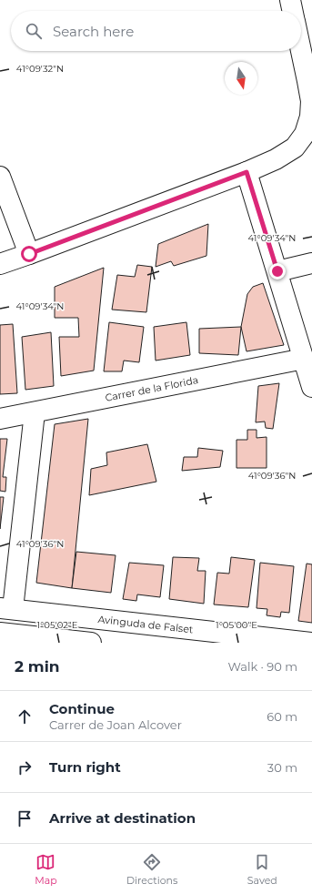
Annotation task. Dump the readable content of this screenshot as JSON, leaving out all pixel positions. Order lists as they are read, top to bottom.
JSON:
{
  "streets": {
    "street": ["Carrer de la Florida", "Avinguda de Falset"]
  },
  "north": "bottom",
  "page": {
    "search": "Search here",
    "heading": ["2 min", "Walk · 90 m"],
    "list": [
      ["Continue", "Carrer de Joan Alcover", "60 m"],
      ["Turn right", "30 m"],
      "Arrive at destination"
    ],
    "nav": ["Map", "Directions", "Saved"]
  },
  "coordinates": [
    "41°09'32\"N",
    "41°09'34\"N",
    "41°09'36\"N",
    "1°05'02\"E",
    "1°05'00\"E"
  ]
}
